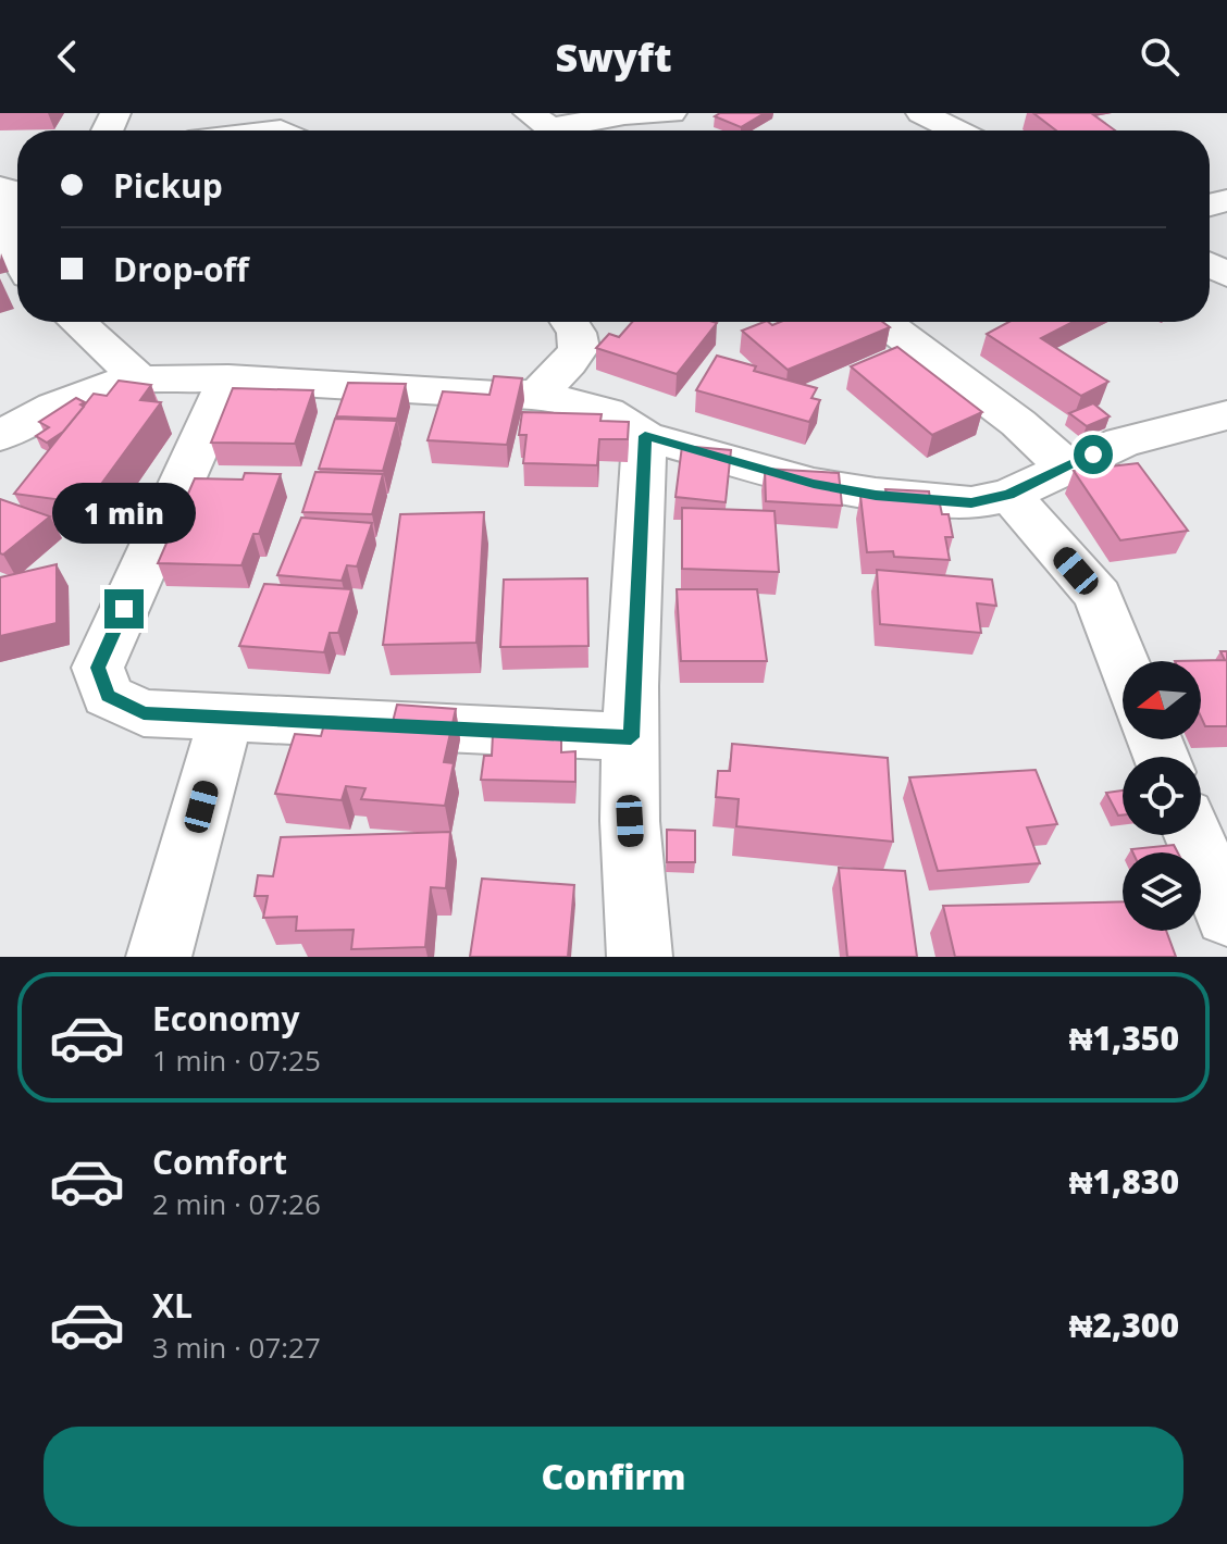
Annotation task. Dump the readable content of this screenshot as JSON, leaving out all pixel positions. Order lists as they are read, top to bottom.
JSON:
{
  "north": "left",
  "page": {
    "header": "Swyft",
    "banner": ["Pickup", "Drop-off"],
    "bubble": "1 min",
    "list": [
      {
        "name": "Economy",
        "note": "1 min · 07:25",
        "value": "₦1,350"
      },
      {
        "name": "Comfort",
        "note": "2 min · 07:26",
        "value": "₦1,830"
      },
      {
        "name": "XL",
        "note": "3 min · 07:27",
        "value": "₦2,300"
      }
    ],
    "buttons": "Confirm"
  }
}
